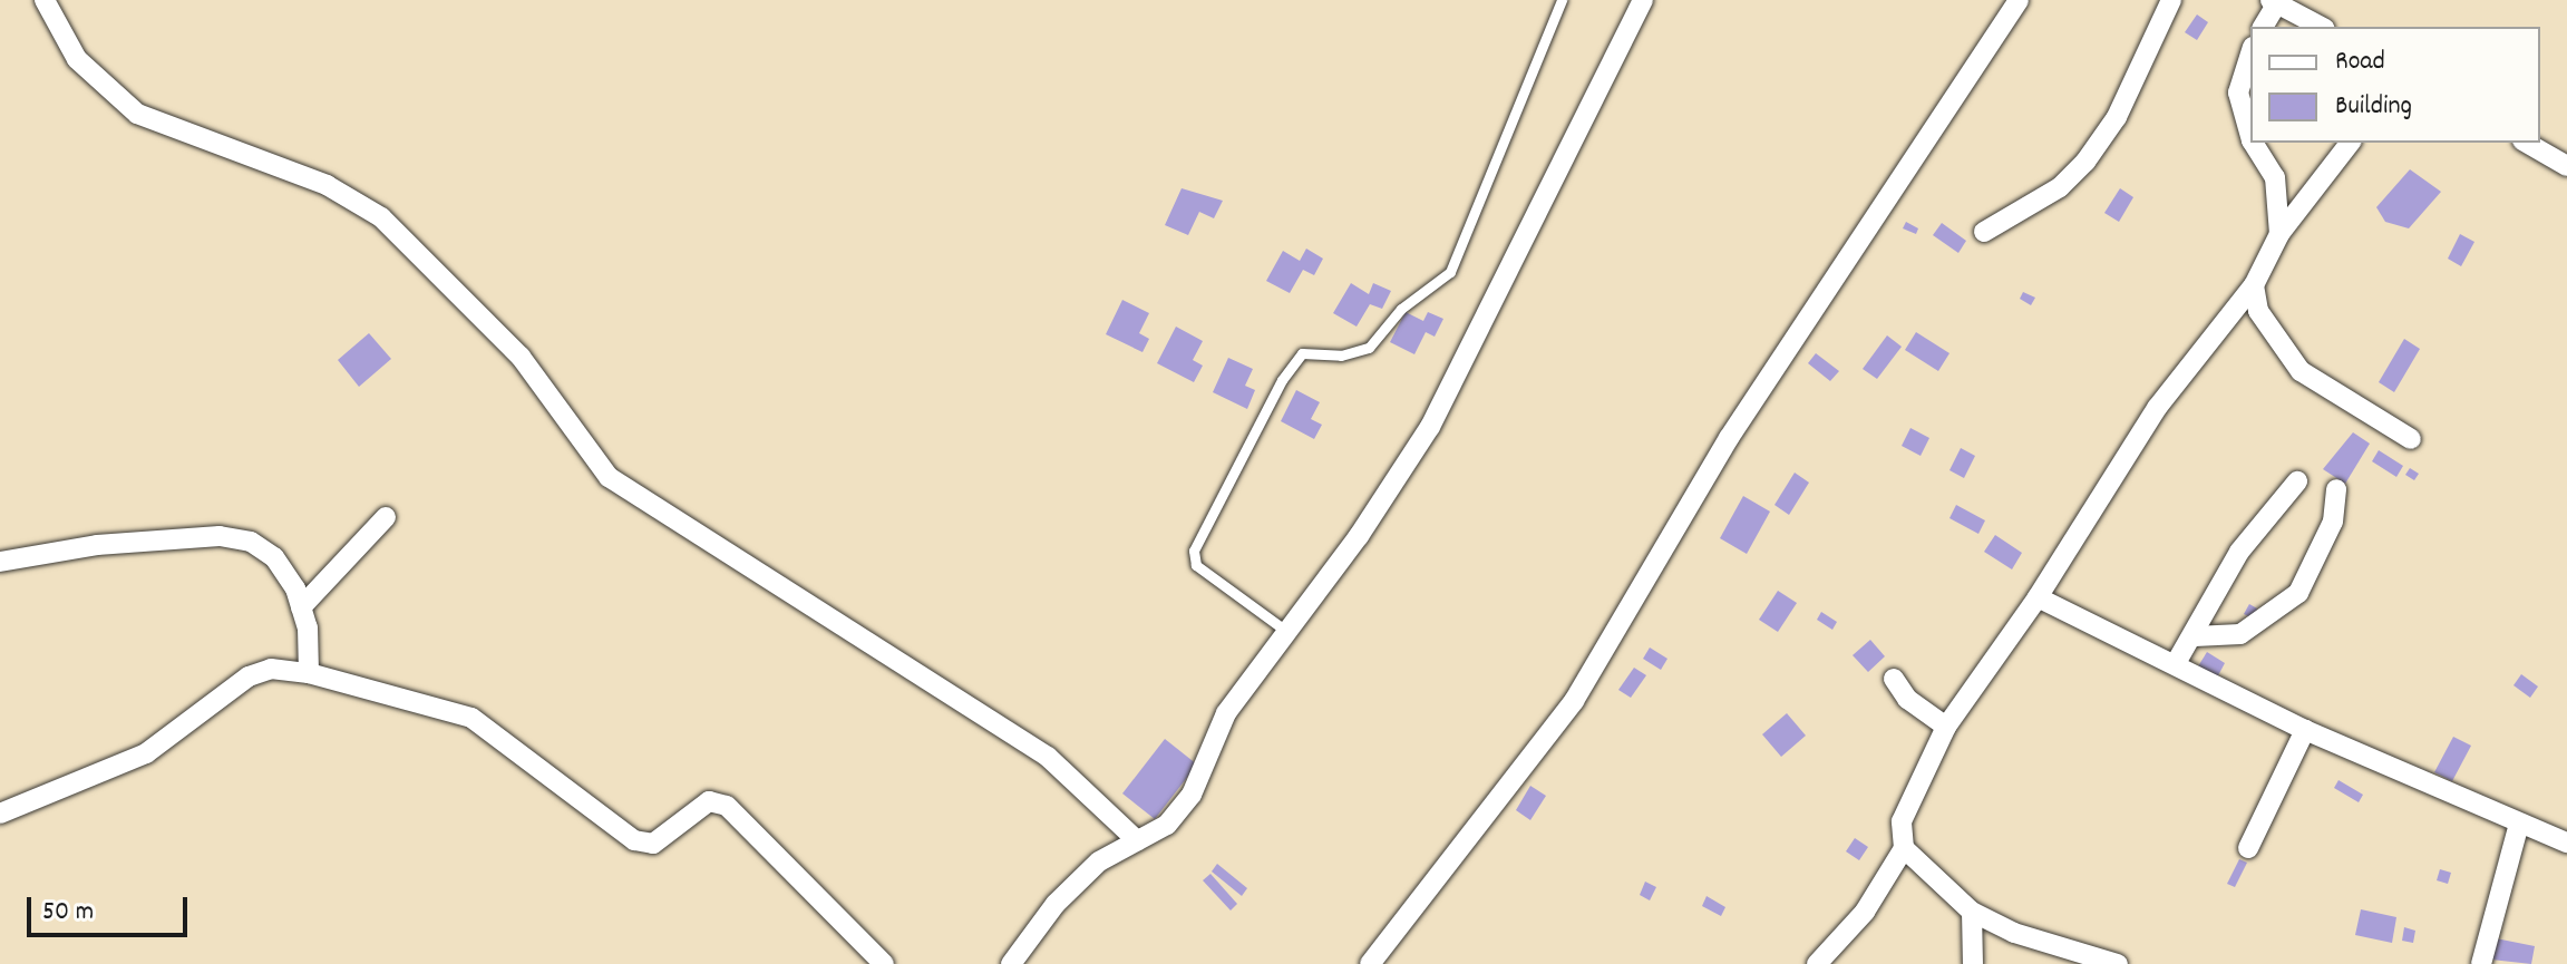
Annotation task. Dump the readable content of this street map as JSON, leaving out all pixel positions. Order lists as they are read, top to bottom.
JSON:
{
  "legend": ["Road", "Building"],
  "scale_bar": "50 m"
}
